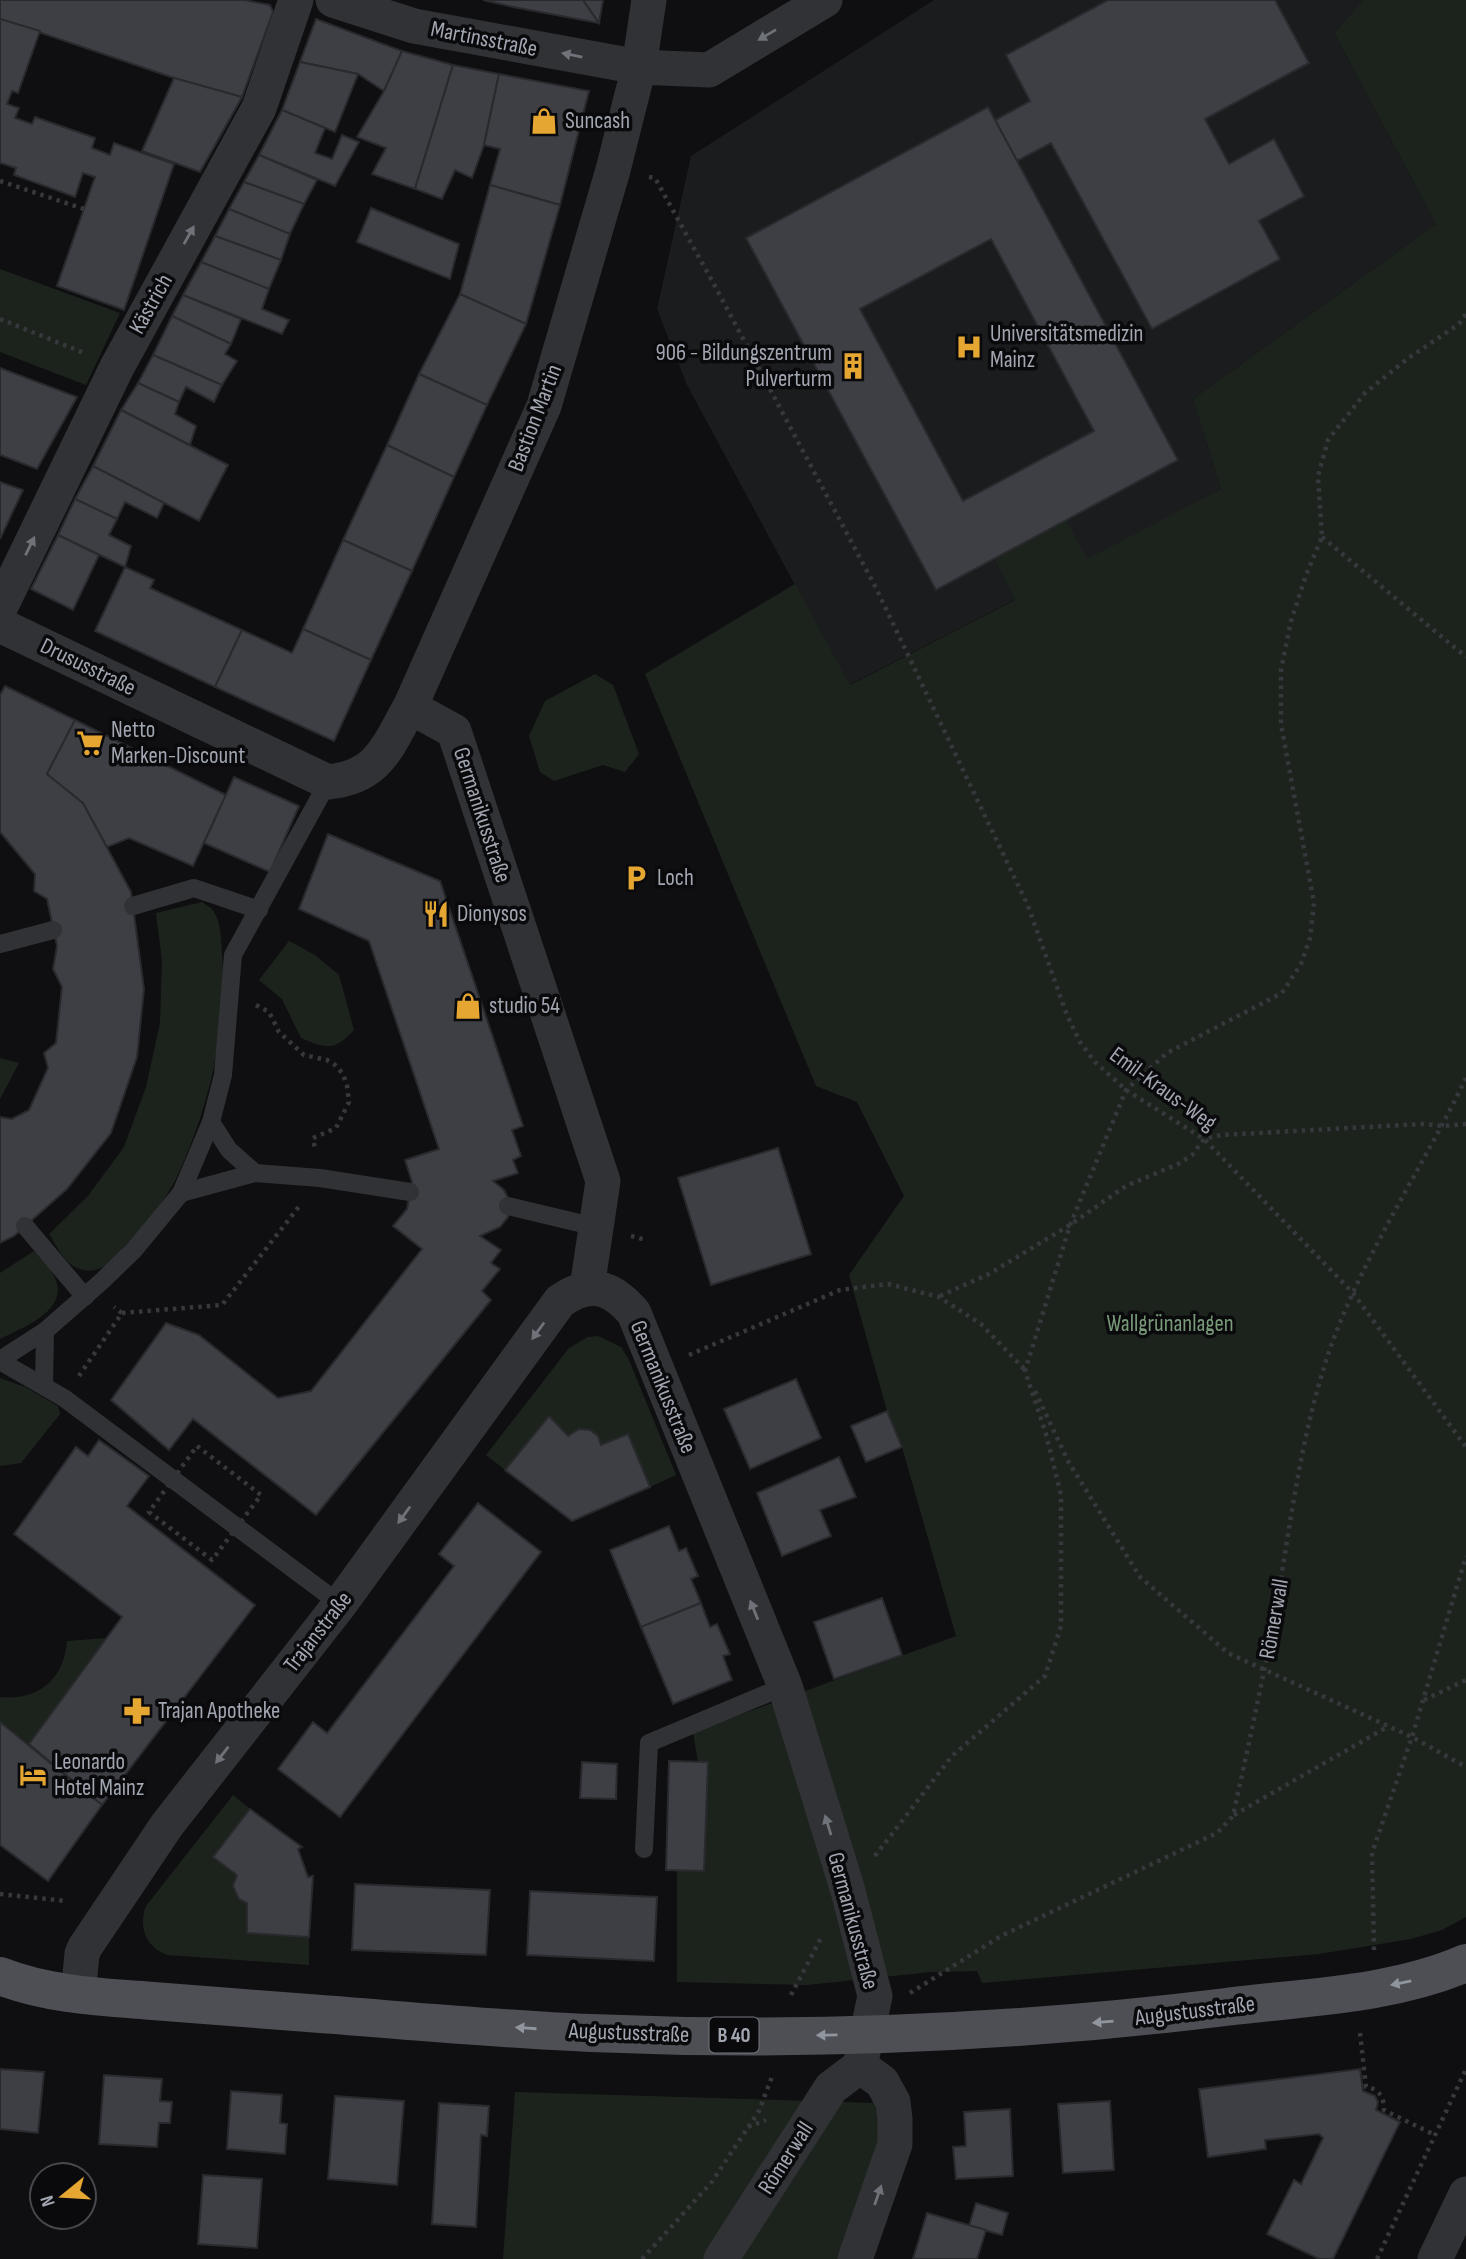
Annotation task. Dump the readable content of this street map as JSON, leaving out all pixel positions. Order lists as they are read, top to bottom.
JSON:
{
  "streets": {
    "main road": ["Augustusstraße", "B 40"],
    "street": [
      "Martinsstraße",
      "Kästrich",
      "Bastion Martin",
      "Drususstraße",
      "Germanikusstraße",
      "Römerwall",
      "Trajanstraße"
    ],
    "path": ["Emil-Kraus-Weg"]
  },
  "crossings": [
    ["Martinsstraße", "Bastion Martin"],
    ["Bastion Martin", "Drususstraße"],
    ["Bastion Martin", "Germanikusstraße"],
    ["Bastion Martin", "Emil-Kraus-Weg"],
    ["Germanikusstraße", "Römerwall"],
    ["Germanikusstraße", "Trajanstraße"],
    ["Germanikusstraße", "Augustusstraße"],
    ["Emil-Kraus-Weg", "Römerwall"],
    ["Römerwall", "Augustusstraße"],
    ["Trajanstraße", "Augustusstraße"]
  ],
  "one_way": [
    "Martinsstraße",
    "Kästrich",
    "Germanikusstraße",
    "Trajanstraße",
    "Augustusstraße"
  ],
  "parks": ["Wallgrünanlagen"],
  "places": {
    "shop": ["Suncash", "studio 54"],
    "hospital": ["Universitätsmedizin Mainz"],
    "building": ["906 - Bildungszentrum Pulverturm"],
    "supermarket": ["Netto Marken-Discount"],
    "parking": ["Loch"],
    "restaurant": ["Dionysos"],
    "pharmacy": ["Trajan Apotheke"],
    "hotel": ["Leonardo Hotel Mainz"]
  },
  "north": "left"
}
